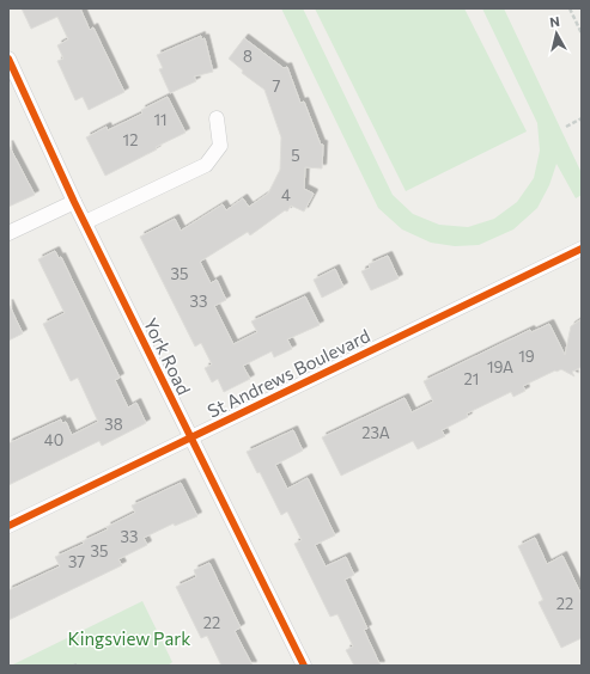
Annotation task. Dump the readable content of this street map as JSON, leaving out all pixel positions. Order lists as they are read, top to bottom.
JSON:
{
  "streets": {
    "street": ["York Road", "St Andrews Boulevard"]
  },
  "crossings": [
    ["York Road", "St Andrews Boulevard"]
  ],
  "parks": ["Kingsview Park"],
  "house_numbers": [
    "8",
    "7",
    "11",
    "12",
    "5",
    "4",
    "35",
    "33",
    "19",
    "19A",
    "21",
    "38",
    "23A",
    "40",
    "33",
    "35",
    "37",
    "22",
    "22"
  ],
  "north": "top"
}
